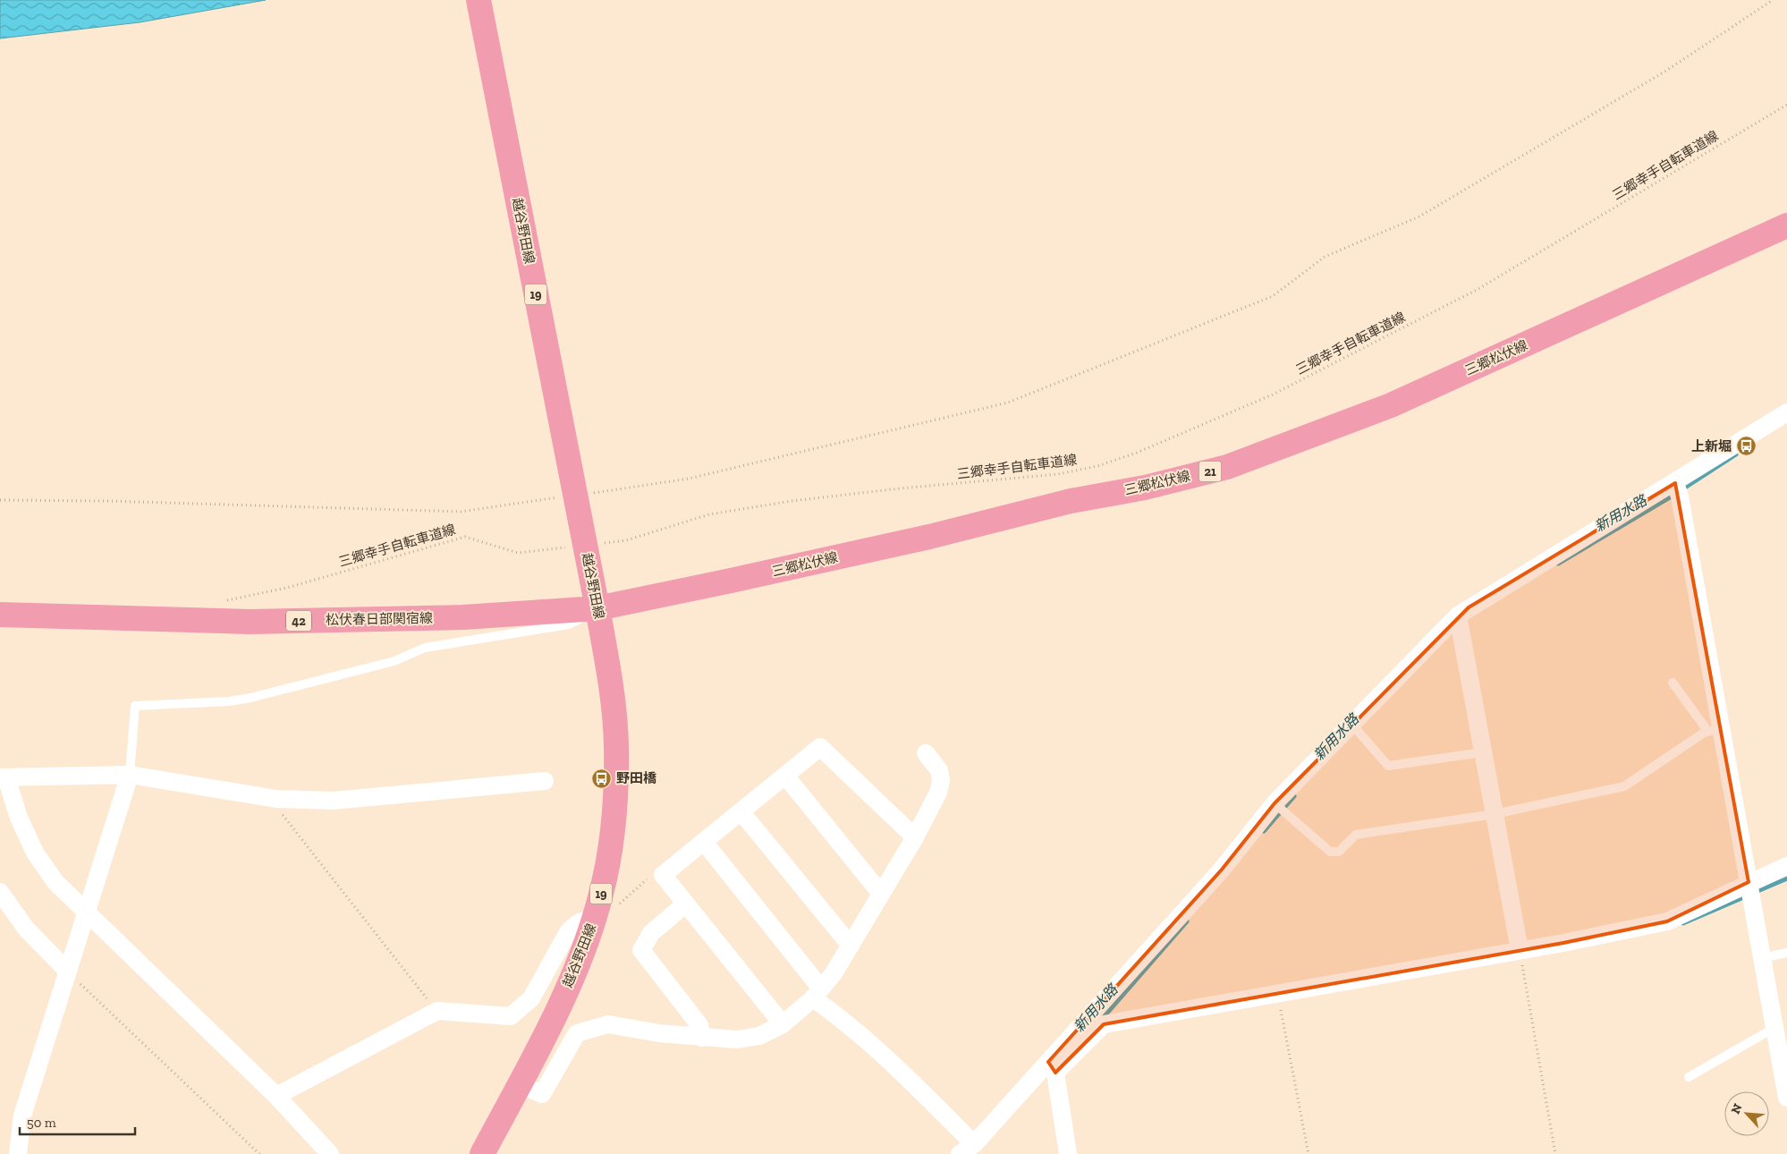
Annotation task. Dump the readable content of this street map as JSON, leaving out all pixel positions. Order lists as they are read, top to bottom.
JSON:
{
  "streets": {
    "main road": [
      "越谷野田線",
      "19",
      "三郷松伏線",
      "21",
      "松伏春日部関宿線",
      "42"
    ],
    "path": ["三郷幸手自転車道線"]
  },
  "crossings": [
    ["越谷野田線", "三郷松伏線"],
    ["越谷野田線", "松伏春日部関宿線"],
    ["三郷松伏線", "松伏春日部関宿線"]
  ],
  "water": ["新用水路"],
  "places": {
    "bus stop": ["上新堀", "野田橋"]
  },
  "scale_bar": "50 m",
  "north": "top left"
}
